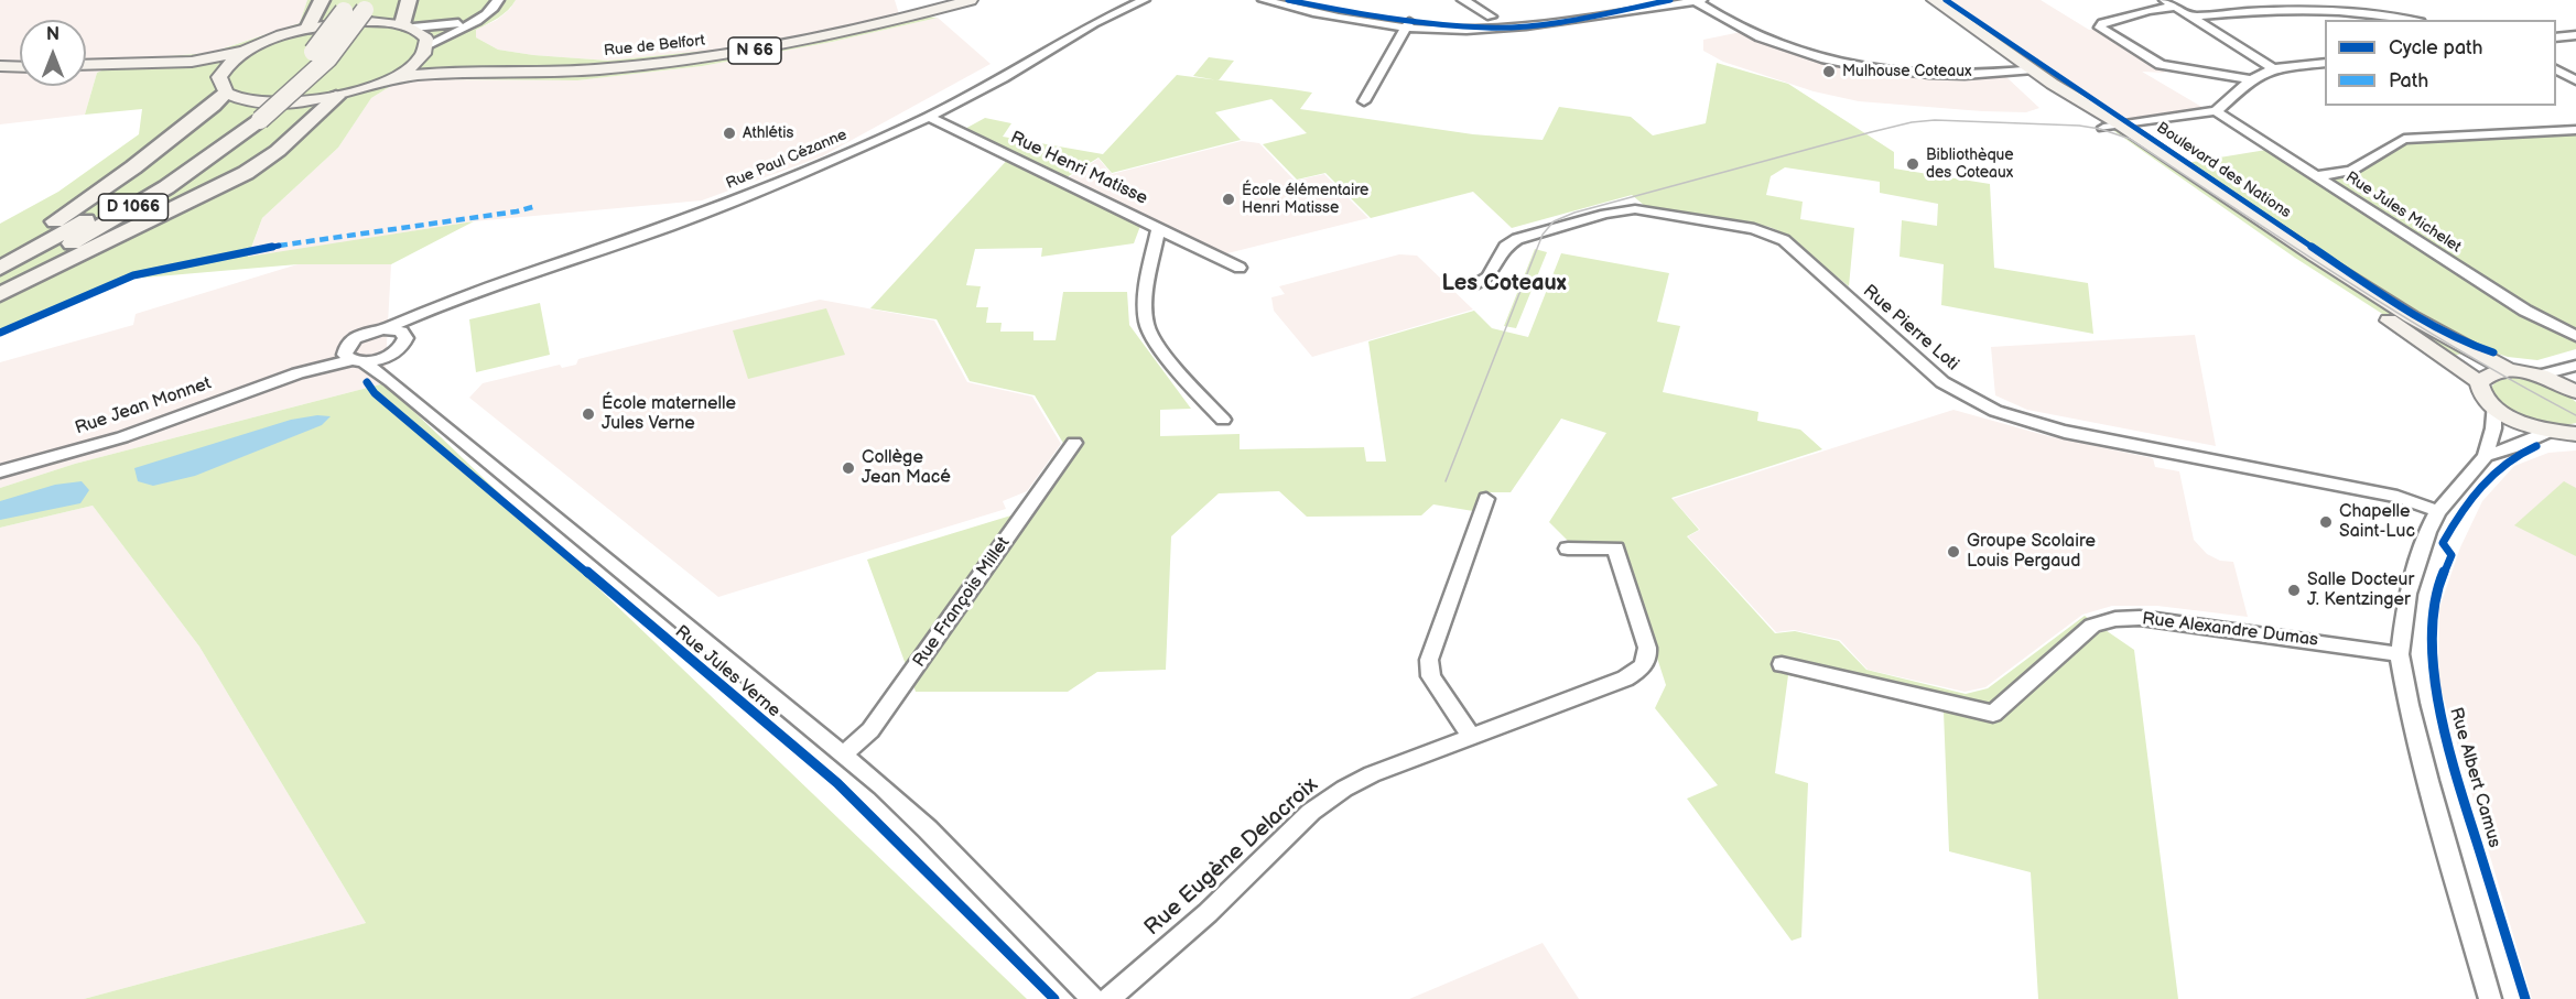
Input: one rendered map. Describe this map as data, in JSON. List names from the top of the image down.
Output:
{
  "streets": {
    "highway": ["D 1066"],
    "main road": ["Rue de Belfort", "N 66", "Boulevard des Nations"],
    "street": [
      "Rue Paul Cézanne",
      "Rue Henri Matisse",
      "Rue Jules Michelet",
      "Rue Pierre Loti",
      "Rue Jean Monnet",
      "Rue François Millet",
      "Rue Alexandre Dumas",
      "Rue Jules Verne",
      "Rue Eugène Delacroix"
    ],
    "cycle path": ["Rue Albert Camus"]
  },
  "crossings": [
    ["Rue Paul Cézanne", "Rue Henri Matisse"],
    ["Rue Paul Cézanne", "Rue Jean Monnet"],
    ["Rue Paul Cézanne", "Rue Jules Verne"],
    ["Rue Jean Monnet", "Rue Jules Verne"],
    ["Rue François Millet", "Rue Jules Verne"]
  ],
  "districts": ["Les Coteaux"],
  "places": [
    "Mulhouse Coteaux",
    "Athlétis",
    "Bibliothèque des Coteaux",
    "École élémentaire Henri Matisse",
    "École maternelle Jules Verne",
    "Collège Jean Macé",
    "Chapelle Saint-Luc",
    "Groupe Scolaire Louis Pergaud",
    "Salle Docteur J. Kentzinger"
  ],
  "legend": ["Cycle path", "Path"],
  "north": "top"
}
